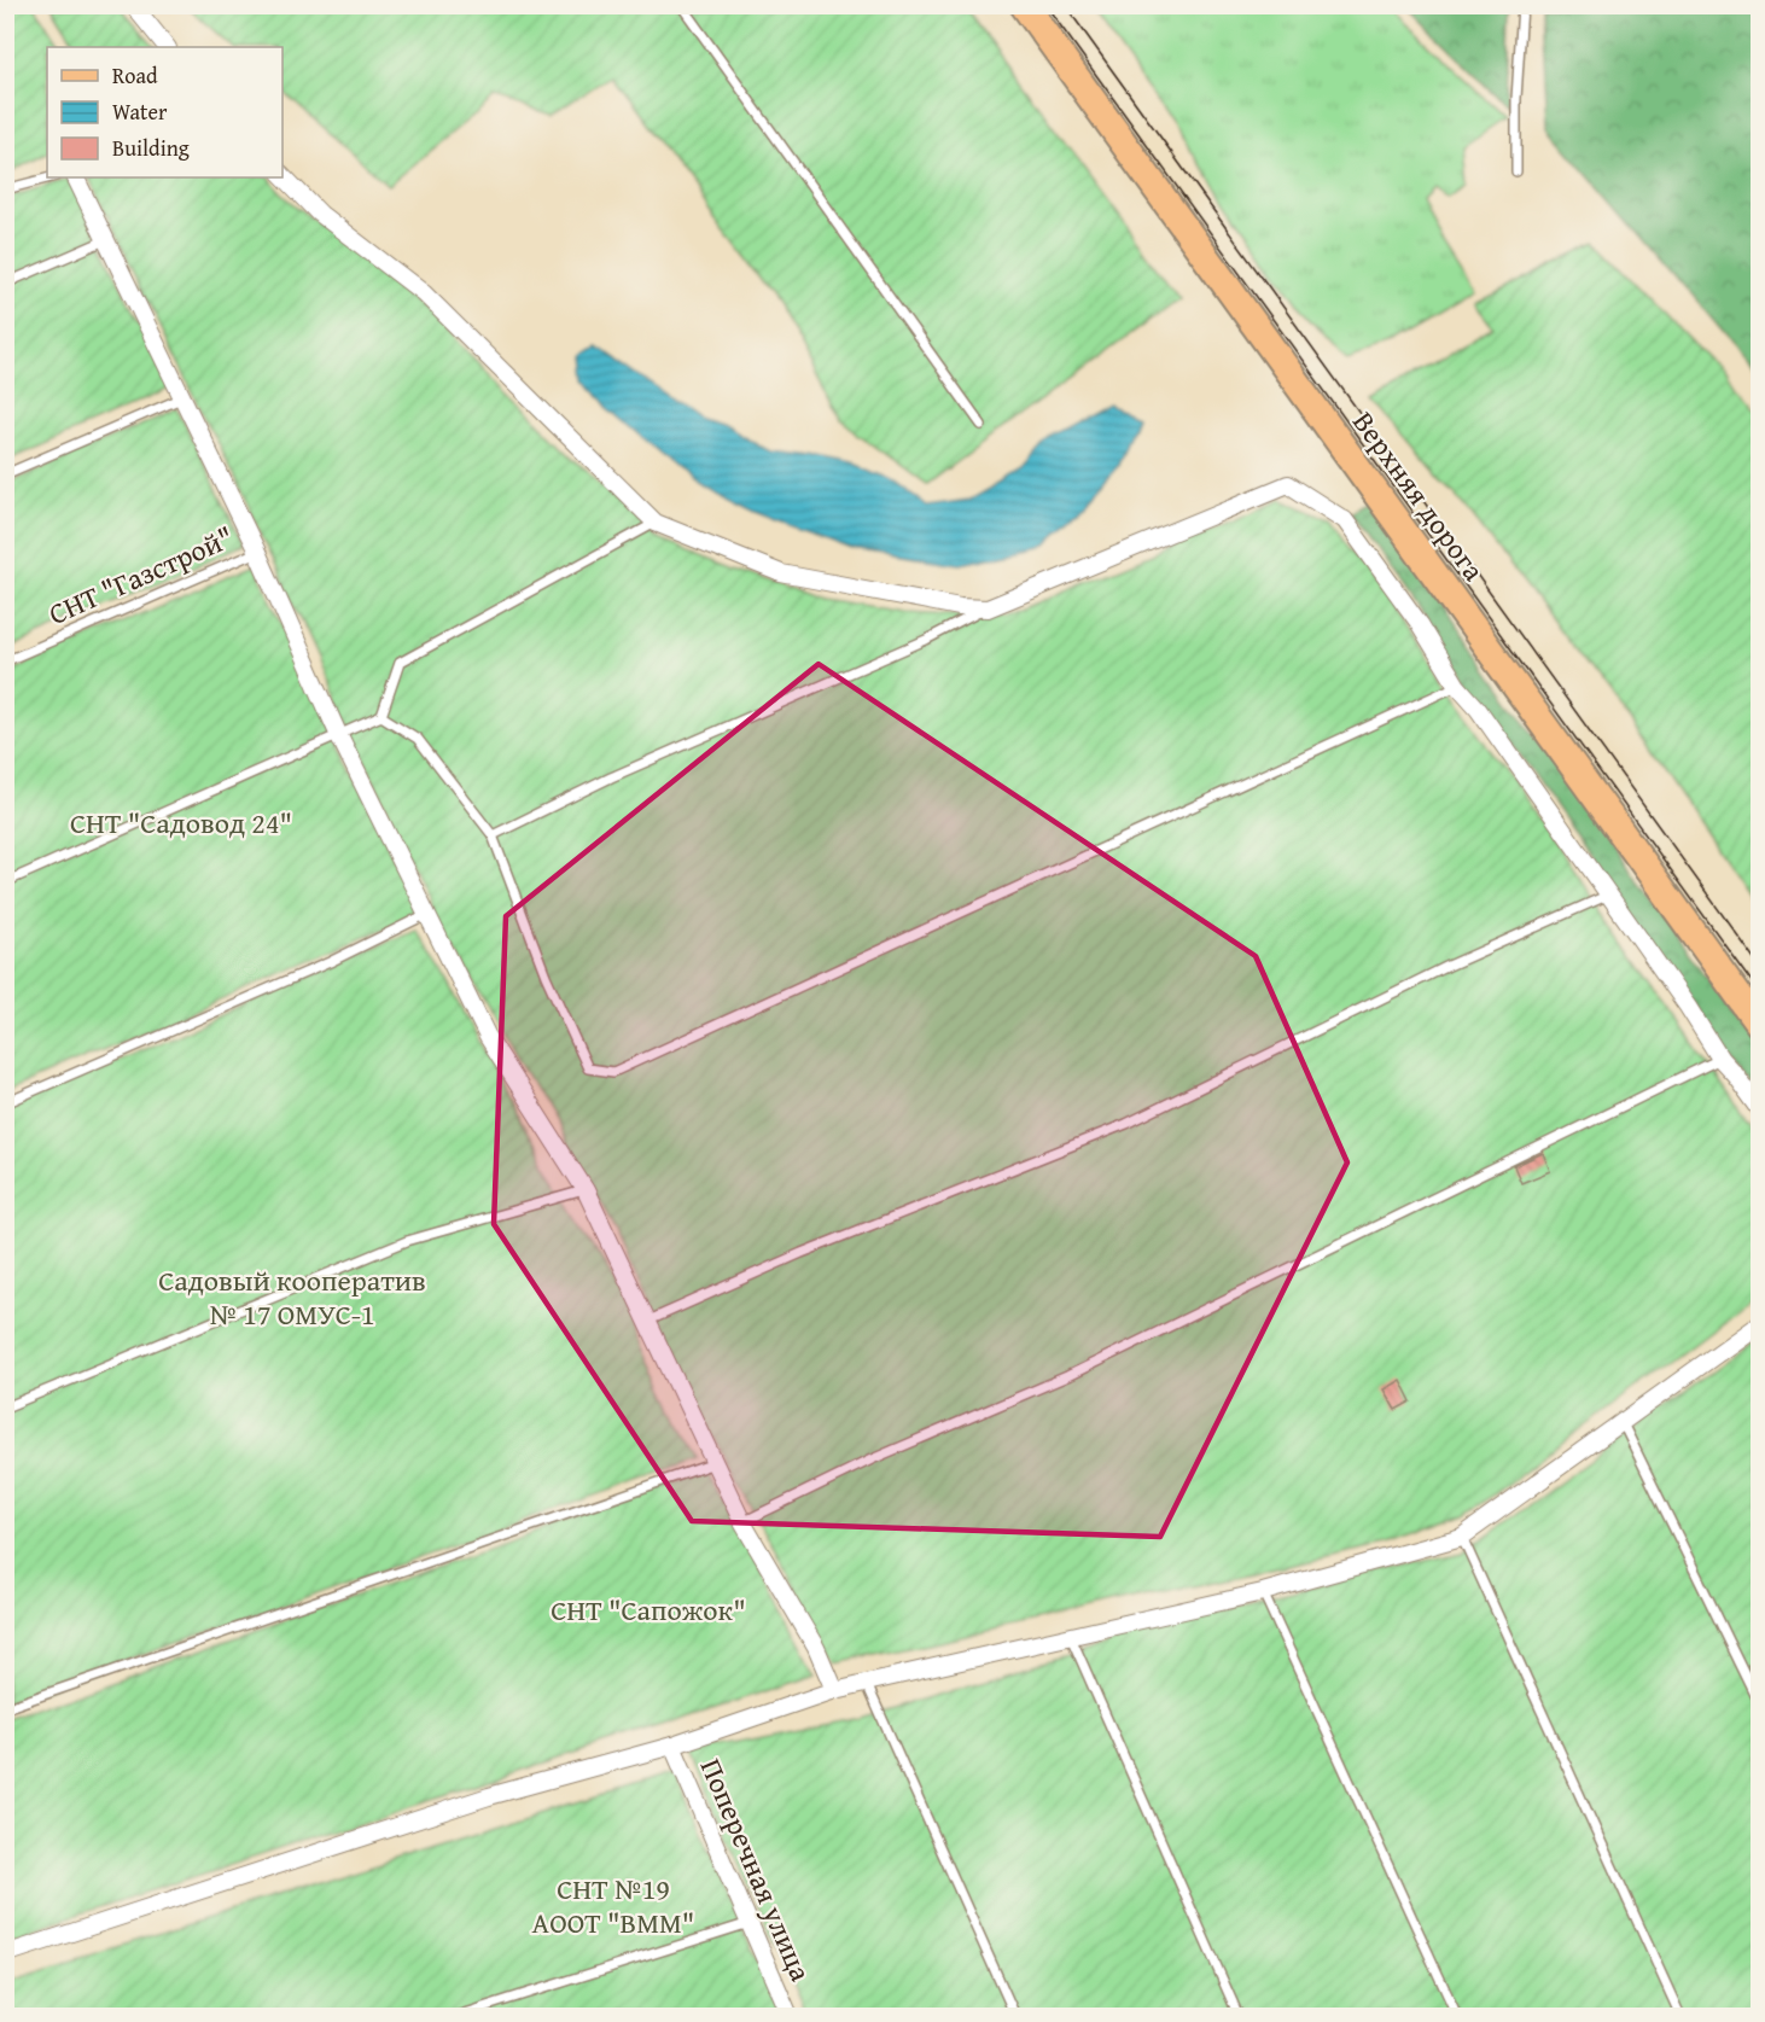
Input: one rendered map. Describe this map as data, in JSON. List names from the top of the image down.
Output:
{
  "streets": {
    "main road": ["Верхняя дорога"],
    "street": ["Поперечная улица"],
    "lane": ["СНТ \"Газстрой\""]
  },
  "parks": [
    "СНТ \"Садовод 24\"",
    "Садовый кооператив № 17 ОМУС-1",
    "СНТ \"Сапожок\"",
    "СНТ №19 АООТ \"ВММ\""
  ],
  "legend": ["Road", "Water", "Building"]
}
